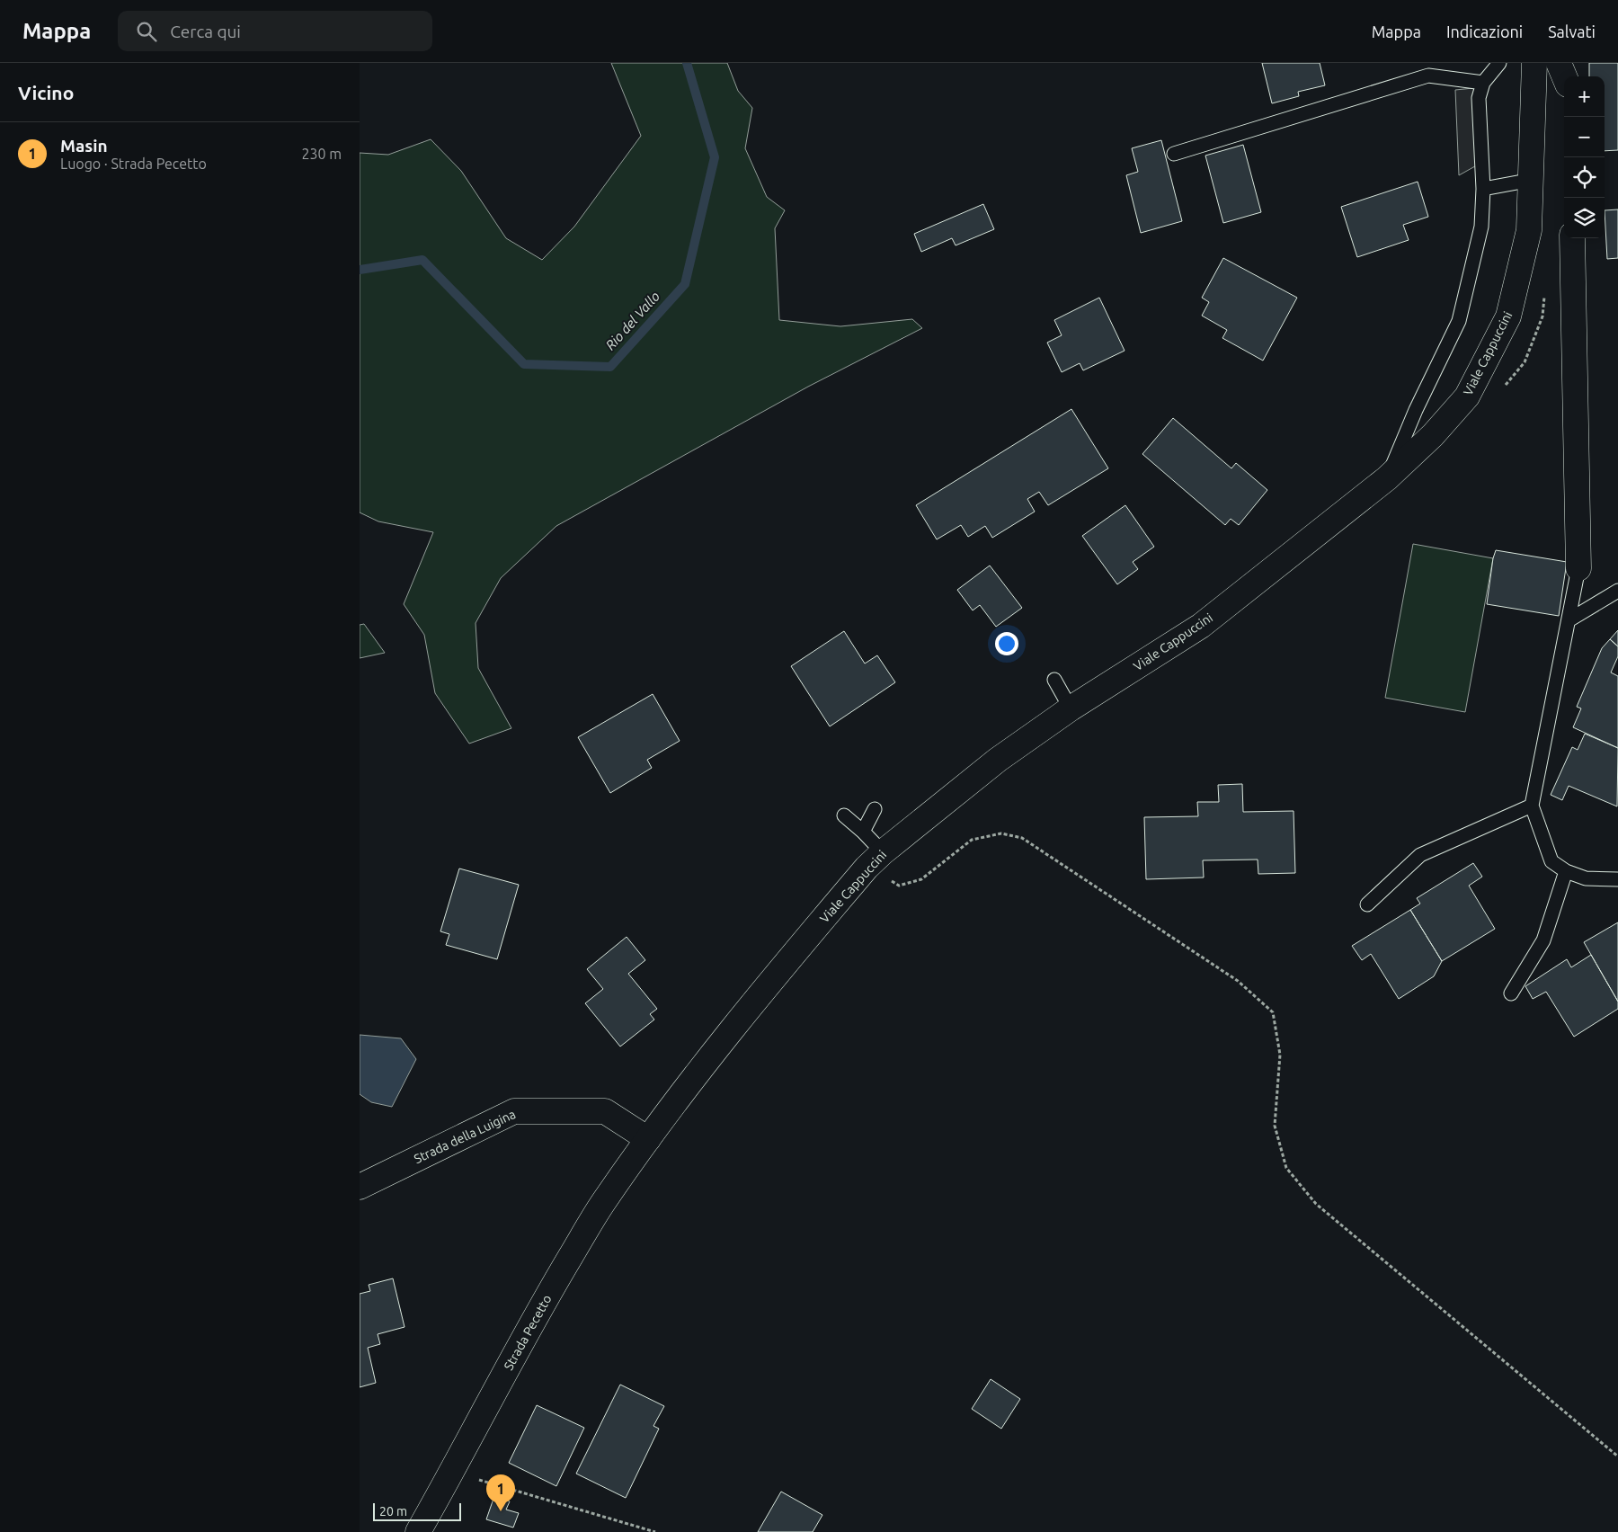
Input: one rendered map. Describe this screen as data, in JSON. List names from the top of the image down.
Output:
{
  "streets": {
    "main road": ["Viale Cappuccini", "Strada della Luigina", "Strada Pecetto"]
  },
  "crossings": [
    ["Viale Cappuccini", "Strada della Luigina"],
    ["Viale Cappuccini", "Strada Pecetto"],
    ["Strada della Luigina", "Strada Pecetto"]
  ],
  "water": ["Rio del Vallo"],
  "scale_bar": "20 m",
  "page": {
    "header": "Mappa",
    "search": "Cerca qui",
    "nav": ["Mappa", "Indicazioni", "Salvati"],
    "heading": "Vicino",
    "map_buttons": ["+", "−"],
    "list": [
      {
        "mark": "1",
        "name": "Masin",
        "note": "Luogo · Strada Pecetto",
        "value": "230 m"
      }
    ],
    "pins": "1",
    "scale": "20 m"
  }
}
